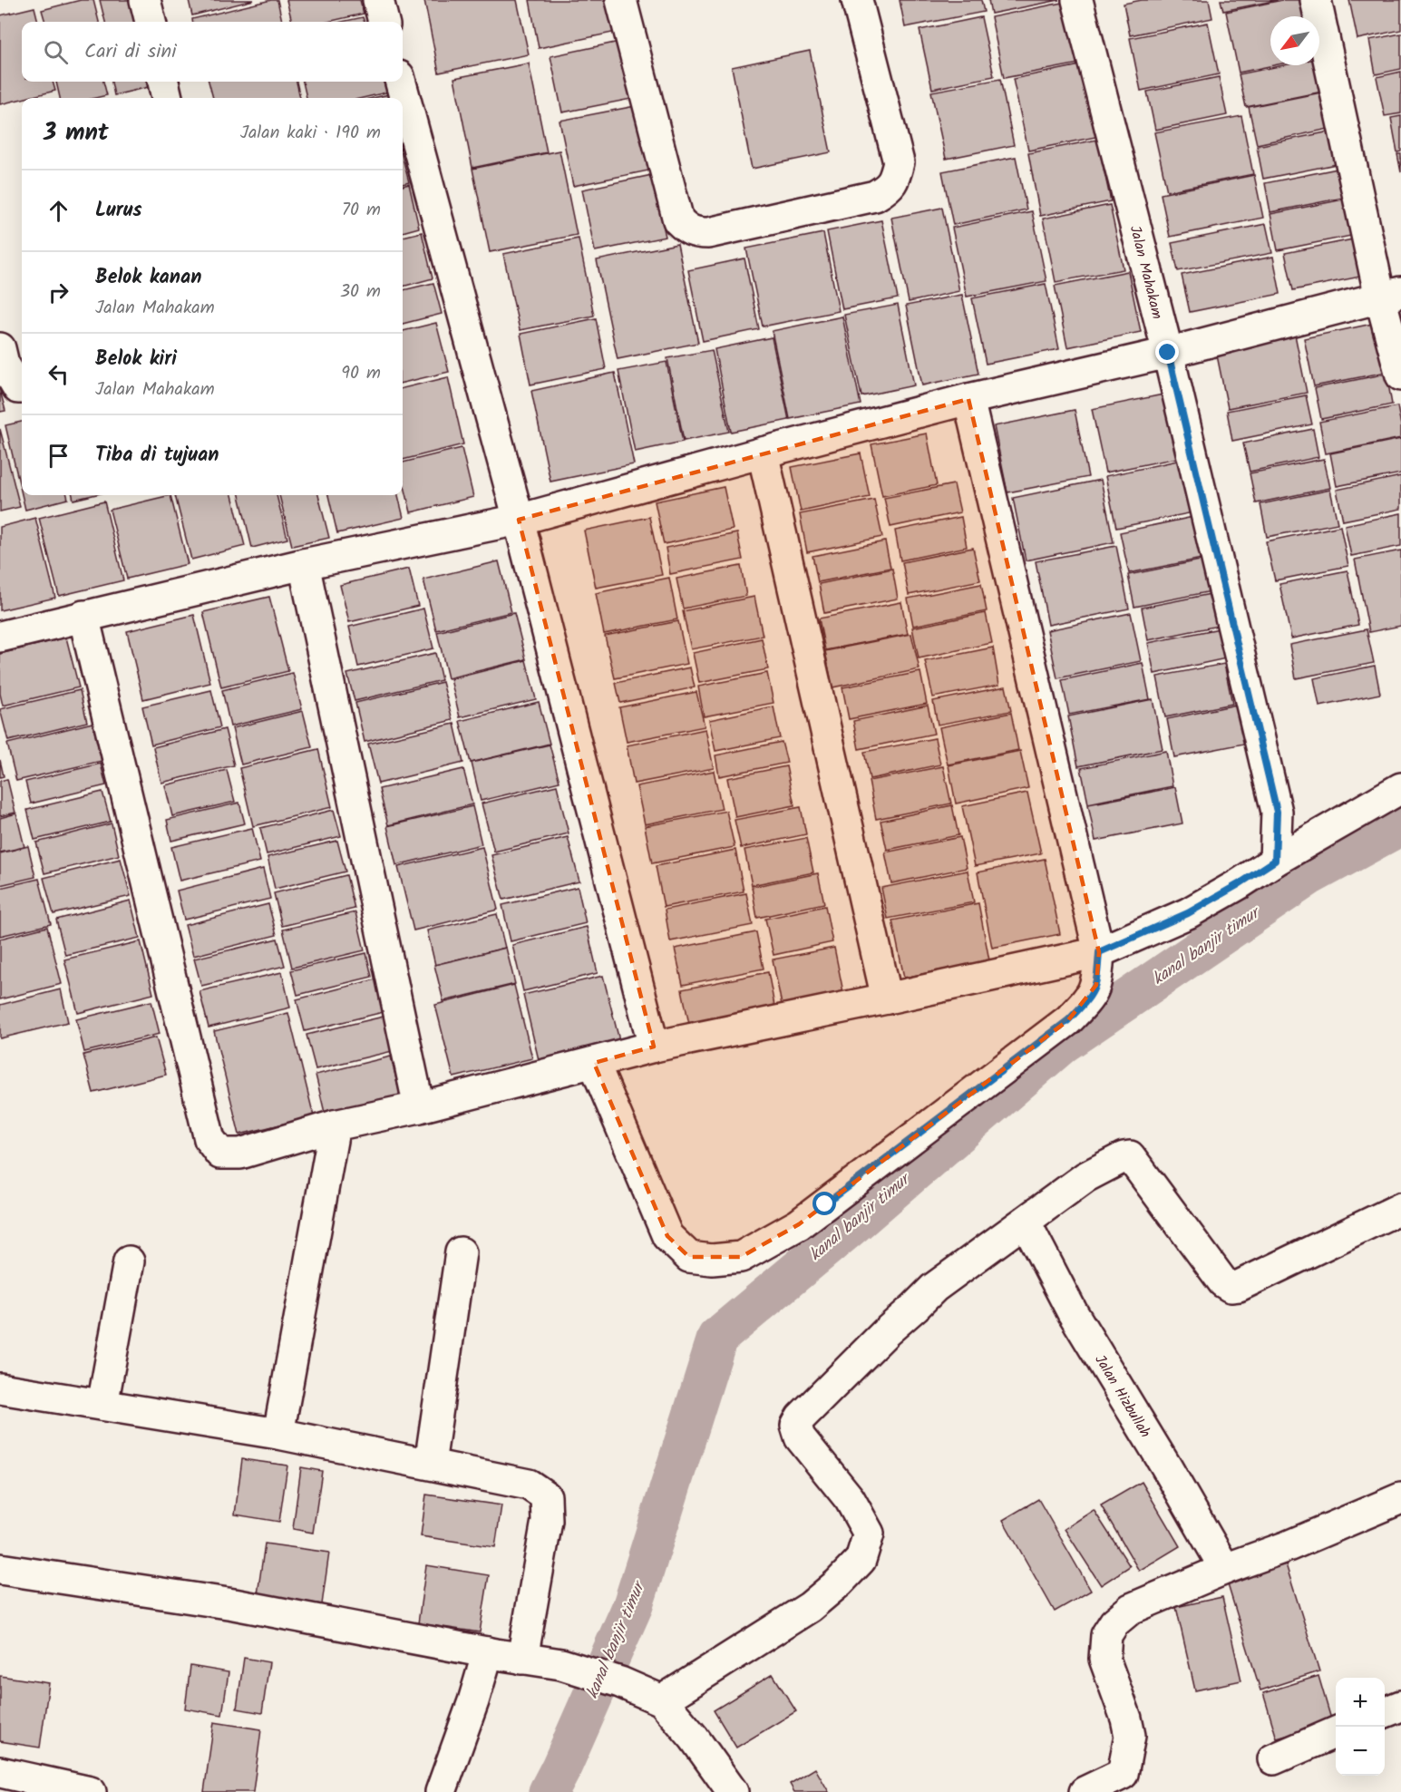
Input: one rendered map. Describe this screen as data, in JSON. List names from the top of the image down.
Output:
{
  "streets": {
    "street": ["Jalan Mahakam", "Jalan Hizbullah"]
  },
  "water": ["kanal banjir timur"],
  "north": "bottom left",
  "page": {
    "search": "Cari di sini",
    "heading": ["3 mnt", "Jalan kaki · 190 m"],
    "list": [
      ["Lurus", "70 m"],
      ["Belok kanan", "Jalan Mahakam", "30 m"],
      ["Belok kiri", "Jalan Mahakam", "90 m"],
      "Tiba di tujuan"
    ],
    "map_buttons": ["+", "−"]
  }
}
